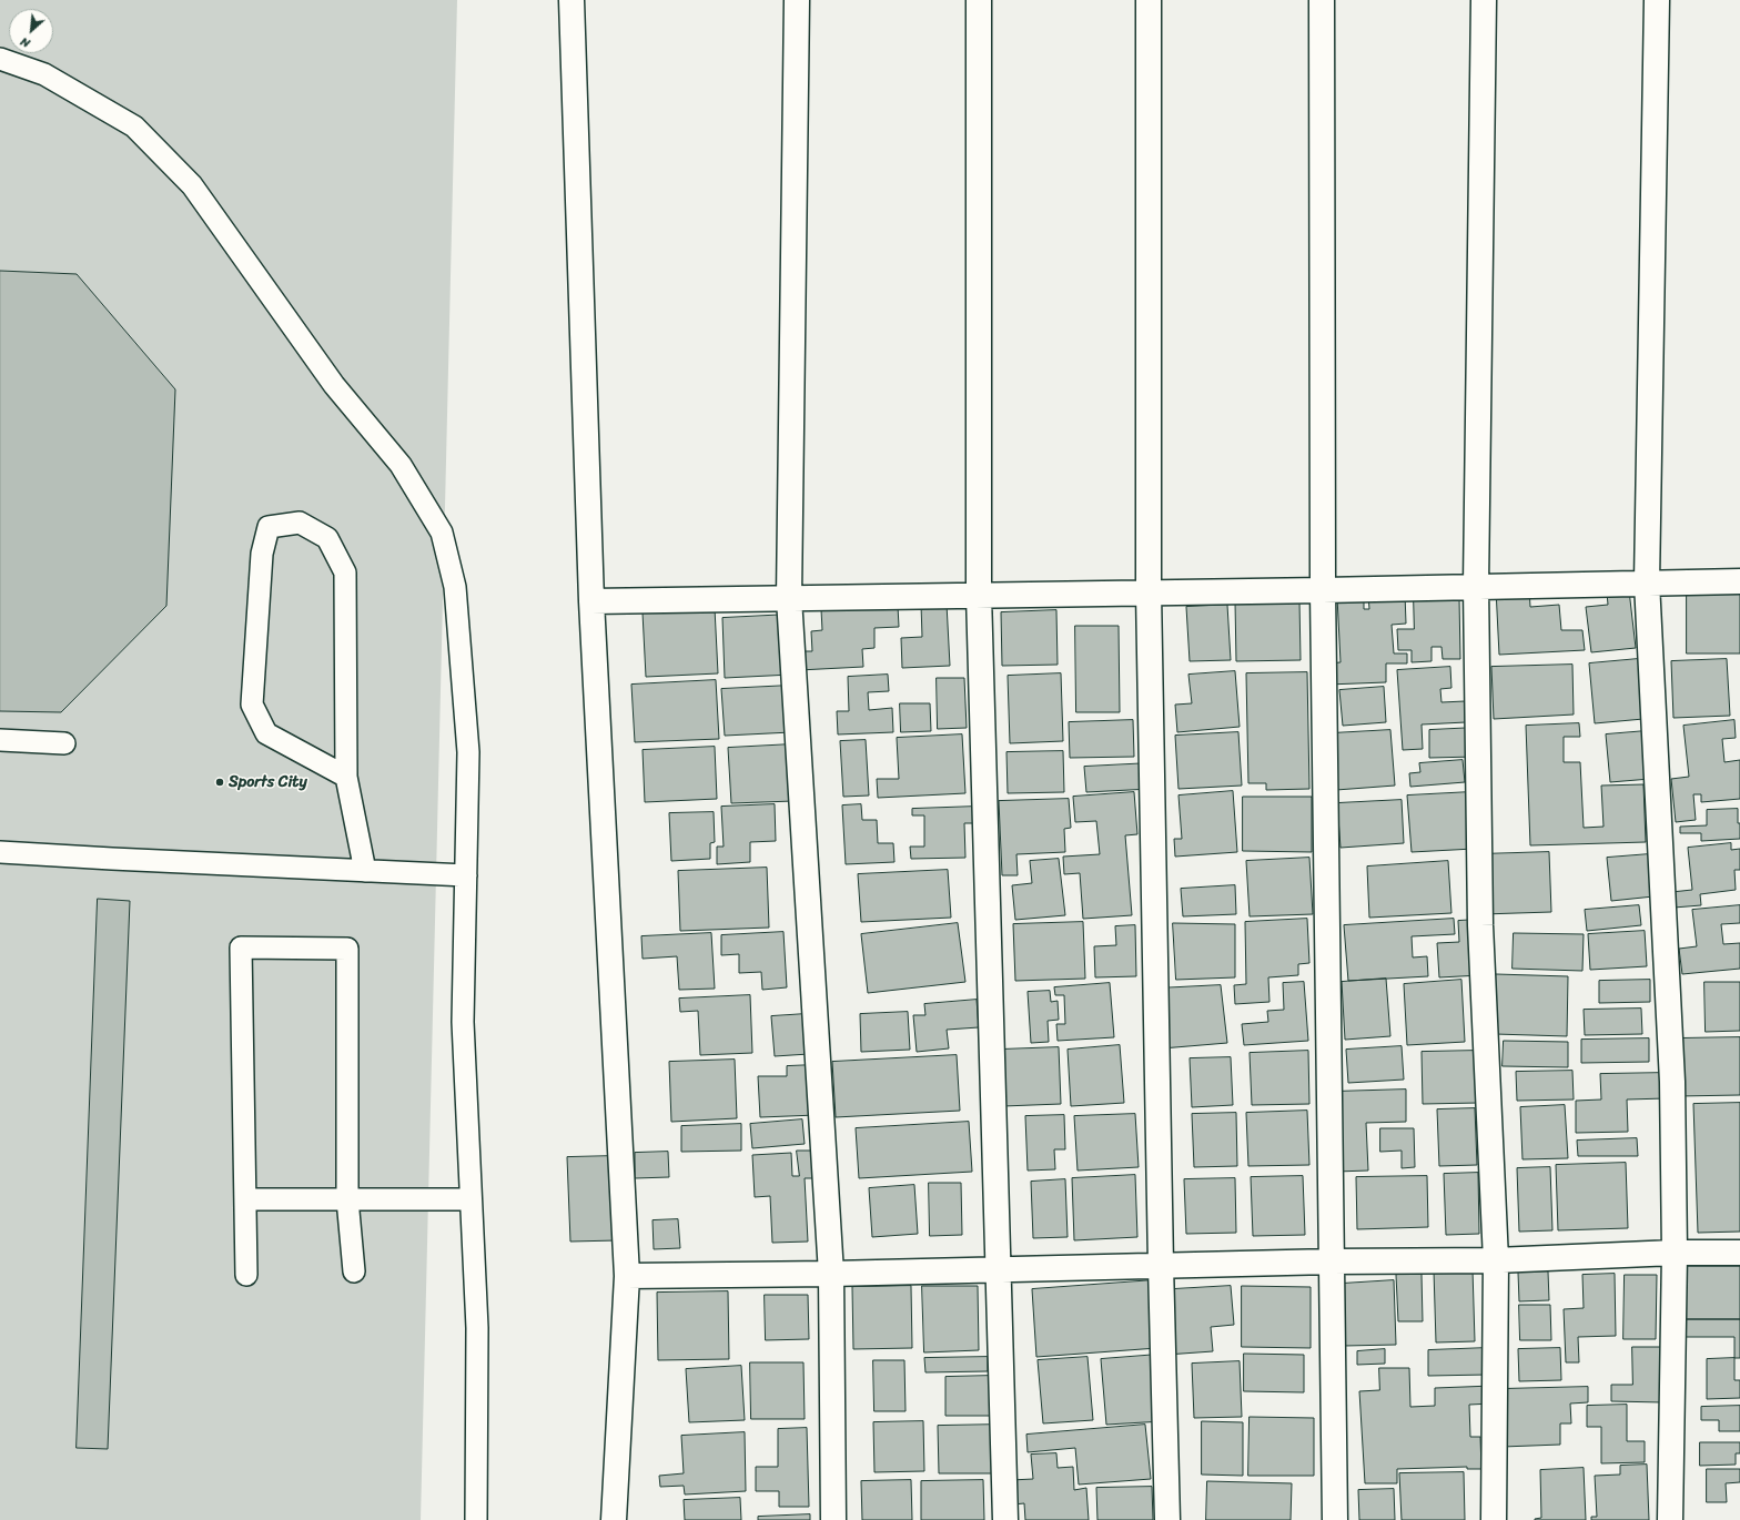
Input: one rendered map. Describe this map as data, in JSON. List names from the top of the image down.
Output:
{
  "places": ["Sports City"],
  "north": "bottom left"
}
